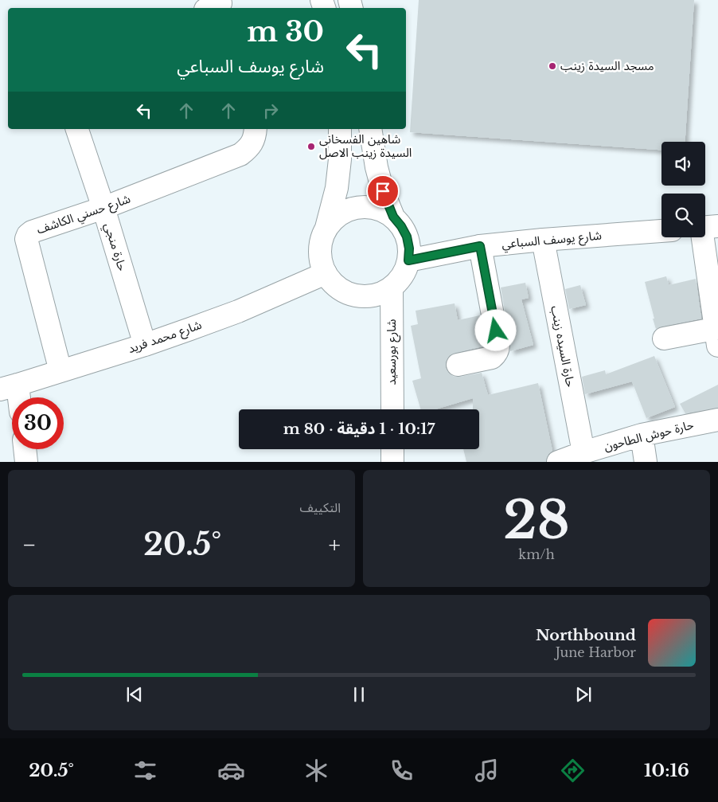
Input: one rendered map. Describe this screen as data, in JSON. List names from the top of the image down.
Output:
{
  "streets": {
    "street": [
      "شارع حسني الكاشف",
      "شارع يوسف السباعي",
      "حارة منجي",
      "شارع محمد فريد",
      "حارة السيده زينب",
      "شارع بورسعيد",
      "حارة حوش الطاحون"
    ]
  },
  "crossings": [
    ["شارع حسني الكاشف", "حارة منجي"],
    ["شارع حسني الكاشف", "شارع محمد فريد"],
    ["شارع يوسف السباعي", "شارع محمد فريد"],
    ["شارع يوسف السباعي", "حارة السيده زينب"],
    ["شارع يوسف السباعي", "شارع بورسعيد"],
    ["حارة منجي", "شارع محمد فريد"],
    ["شارع محمد فريد", "شارع بورسعيد"],
    ["حارة السيده زينب", "حارة حوش الطاحون"]
  ],
  "places": ["مسجد السيدة زينب", "شاهين الفسخانى السيدة زينب الاصل"],
  "page": {
    "turn": ["30 m", "شارع يوسف السباعي"],
    "limit": "30",
    "trip": "10:17 · 1 دقيقة · 80 m",
    "tile": [
      ["28", "km/h"],
      "التكييف"
    ],
    "heat": ["−", "20.5°", "+"],
    "song": ["Northbound", "June Harbor"],
    "tabs": ["10:16", "20.5°"]
  }
}
